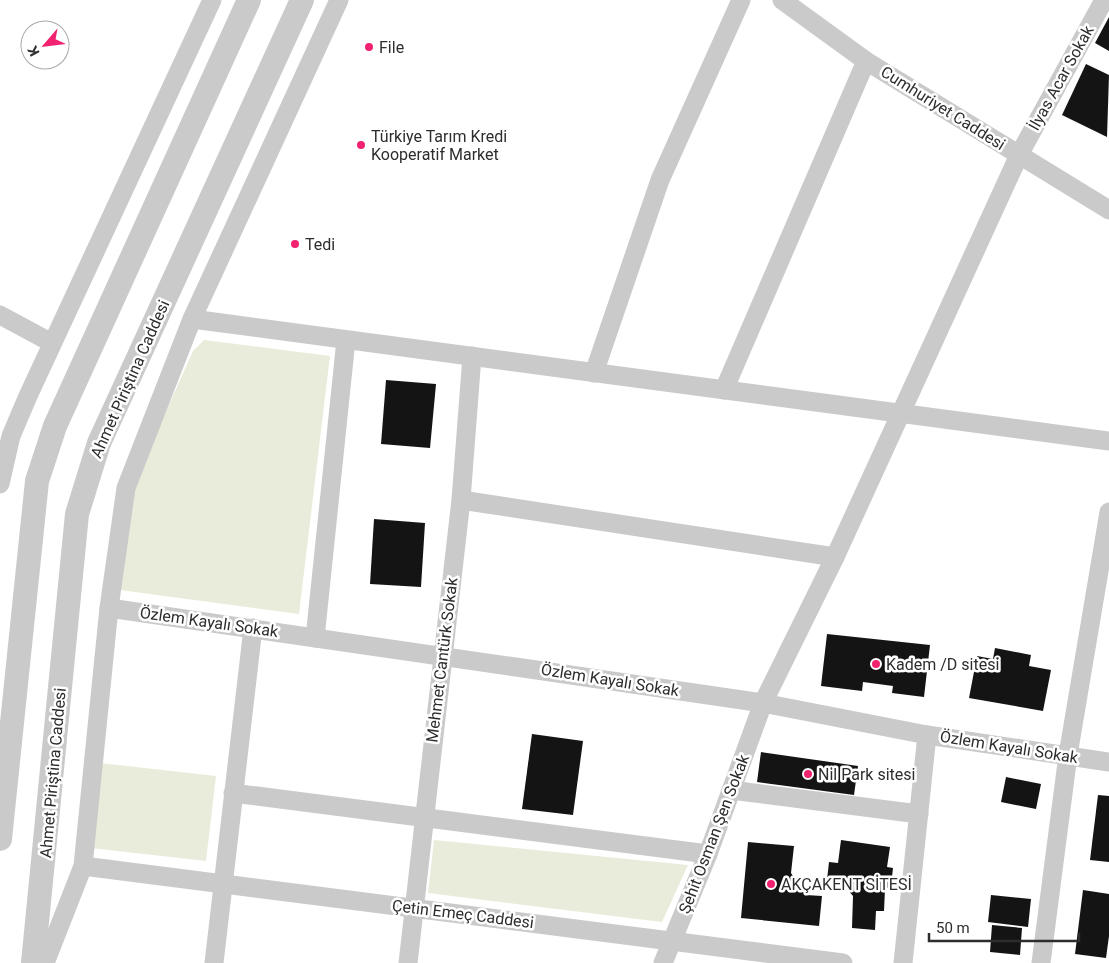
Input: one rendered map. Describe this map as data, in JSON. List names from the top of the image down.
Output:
{
  "streets": {
    "street": [
      "İlyas Acar Sokak",
      "Cumhuriyet Caddesi",
      "Ahmet Piriştina Caddesi",
      "Özlem Kayalı Sokak",
      "Mehmet Cantürk Sokak",
      "Şehit Osman Şen Sokak",
      "Çetin Emeç Caddesi"
    ]
  },
  "crossings": [
    ["İlyas Acar Sokak", "Cumhuriyet Caddesi"],
    ["İlyas Acar Sokak", "Şehit Osman Şen Sokak"],
    ["Özlem Kayalı Sokak", "Mehmet Cantürk Sokak"],
    ["Özlem Kayalı Sokak", "Şehit Osman Şen Sokak"],
    ["Mehmet Cantürk Sokak", "Çetin Emeç Caddesi"],
    ["Şehit Osman Şen Sokak", "Çetin Emeç Caddesi"]
  ],
  "places": [
    "File",
    "Türkiye Tarım Kredi Kooperatif Market",
    "Tedi",
    "Kadem /D sitesi",
    "Nil Park sitesi",
    "AKÇAKENT SİTESİ"
  ],
  "scale_bar": "50 m",
  "north": "bottom left"
}
